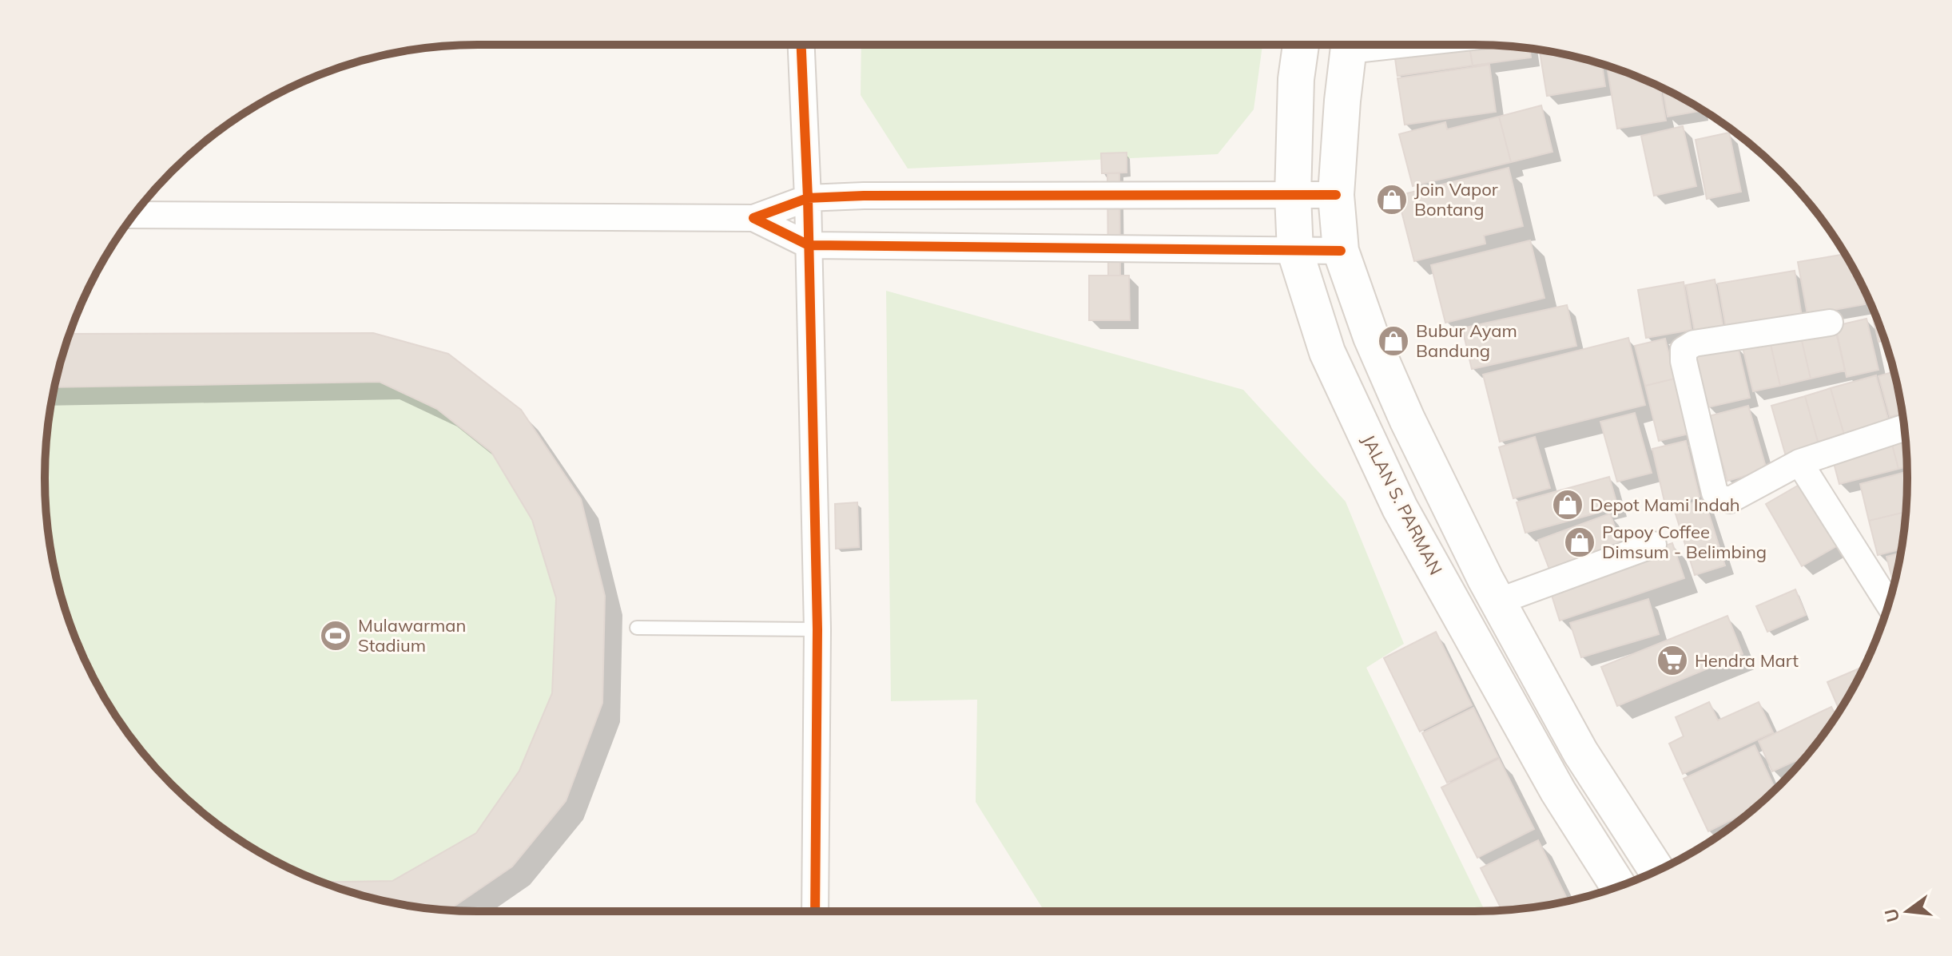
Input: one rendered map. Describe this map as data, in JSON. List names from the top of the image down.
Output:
{
  "streets": {
    "main road": ["JALAN S. PARMAN"]
  },
  "places": {
    "shop": [
      "Join Vapor Bontang",
      "Bubur Ayam Bandung",
      "Depot Mami Indah",
      "Papoy Coffee Dimsum - Belimbing"
    ],
    "sports": ["Mulawarman Stadium"],
    "supermarket": ["Hendra Mart"]
  },
  "north": "left"
}
